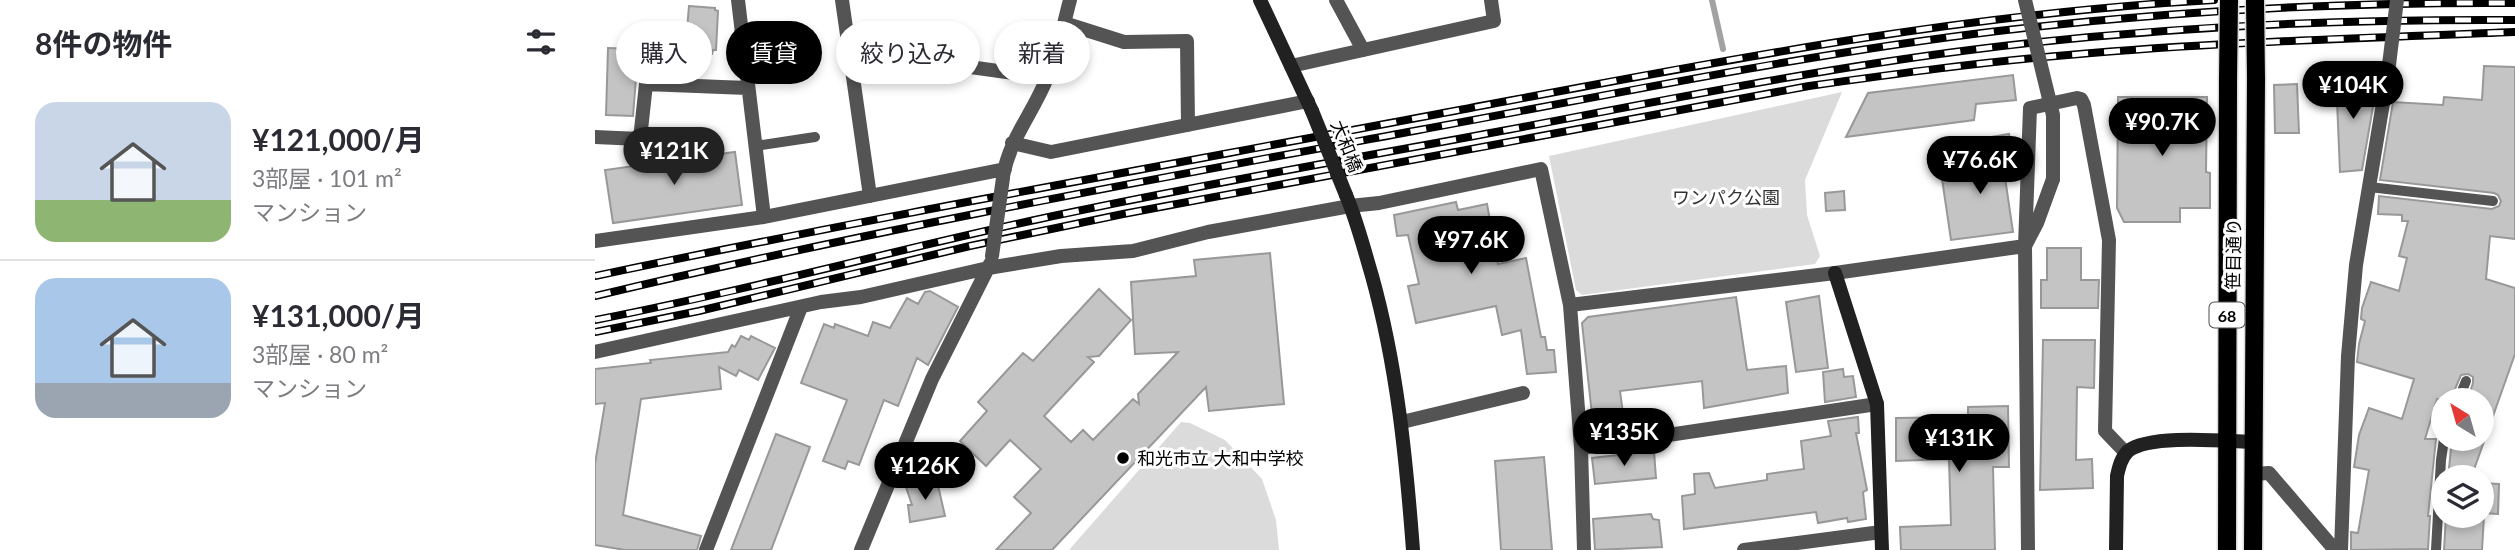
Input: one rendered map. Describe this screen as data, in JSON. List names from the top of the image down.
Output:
{
  "streets": {
    "main road": ["笹目通り", "68"],
    "street": ["大和橋"]
  },
  "parks": ["ワンパク公園"],
  "places": ["和光市立 大和中学校"],
  "north": "top left",
  "page": {
    "heading": "8件の物件",
    "chip": [
      "購入",
      "賃貸",
      "絞り込み",
      "新着"
    ],
    "price": [
      "¥104K",
      "¥90.7K",
      "¥121K",
      "¥76.6K",
      "¥97.6K",
      "¥135K",
      "¥131K",
      "¥126K"
    ],
    "list": [
      {
        "name": "¥121,000/月",
        "note": "3部屋 · 101 m² · マンション"
      },
      {
        "name": "¥131,000/月",
        "note": "3部屋 · 80 m² · マンション"
      }
    ]
  }
}
